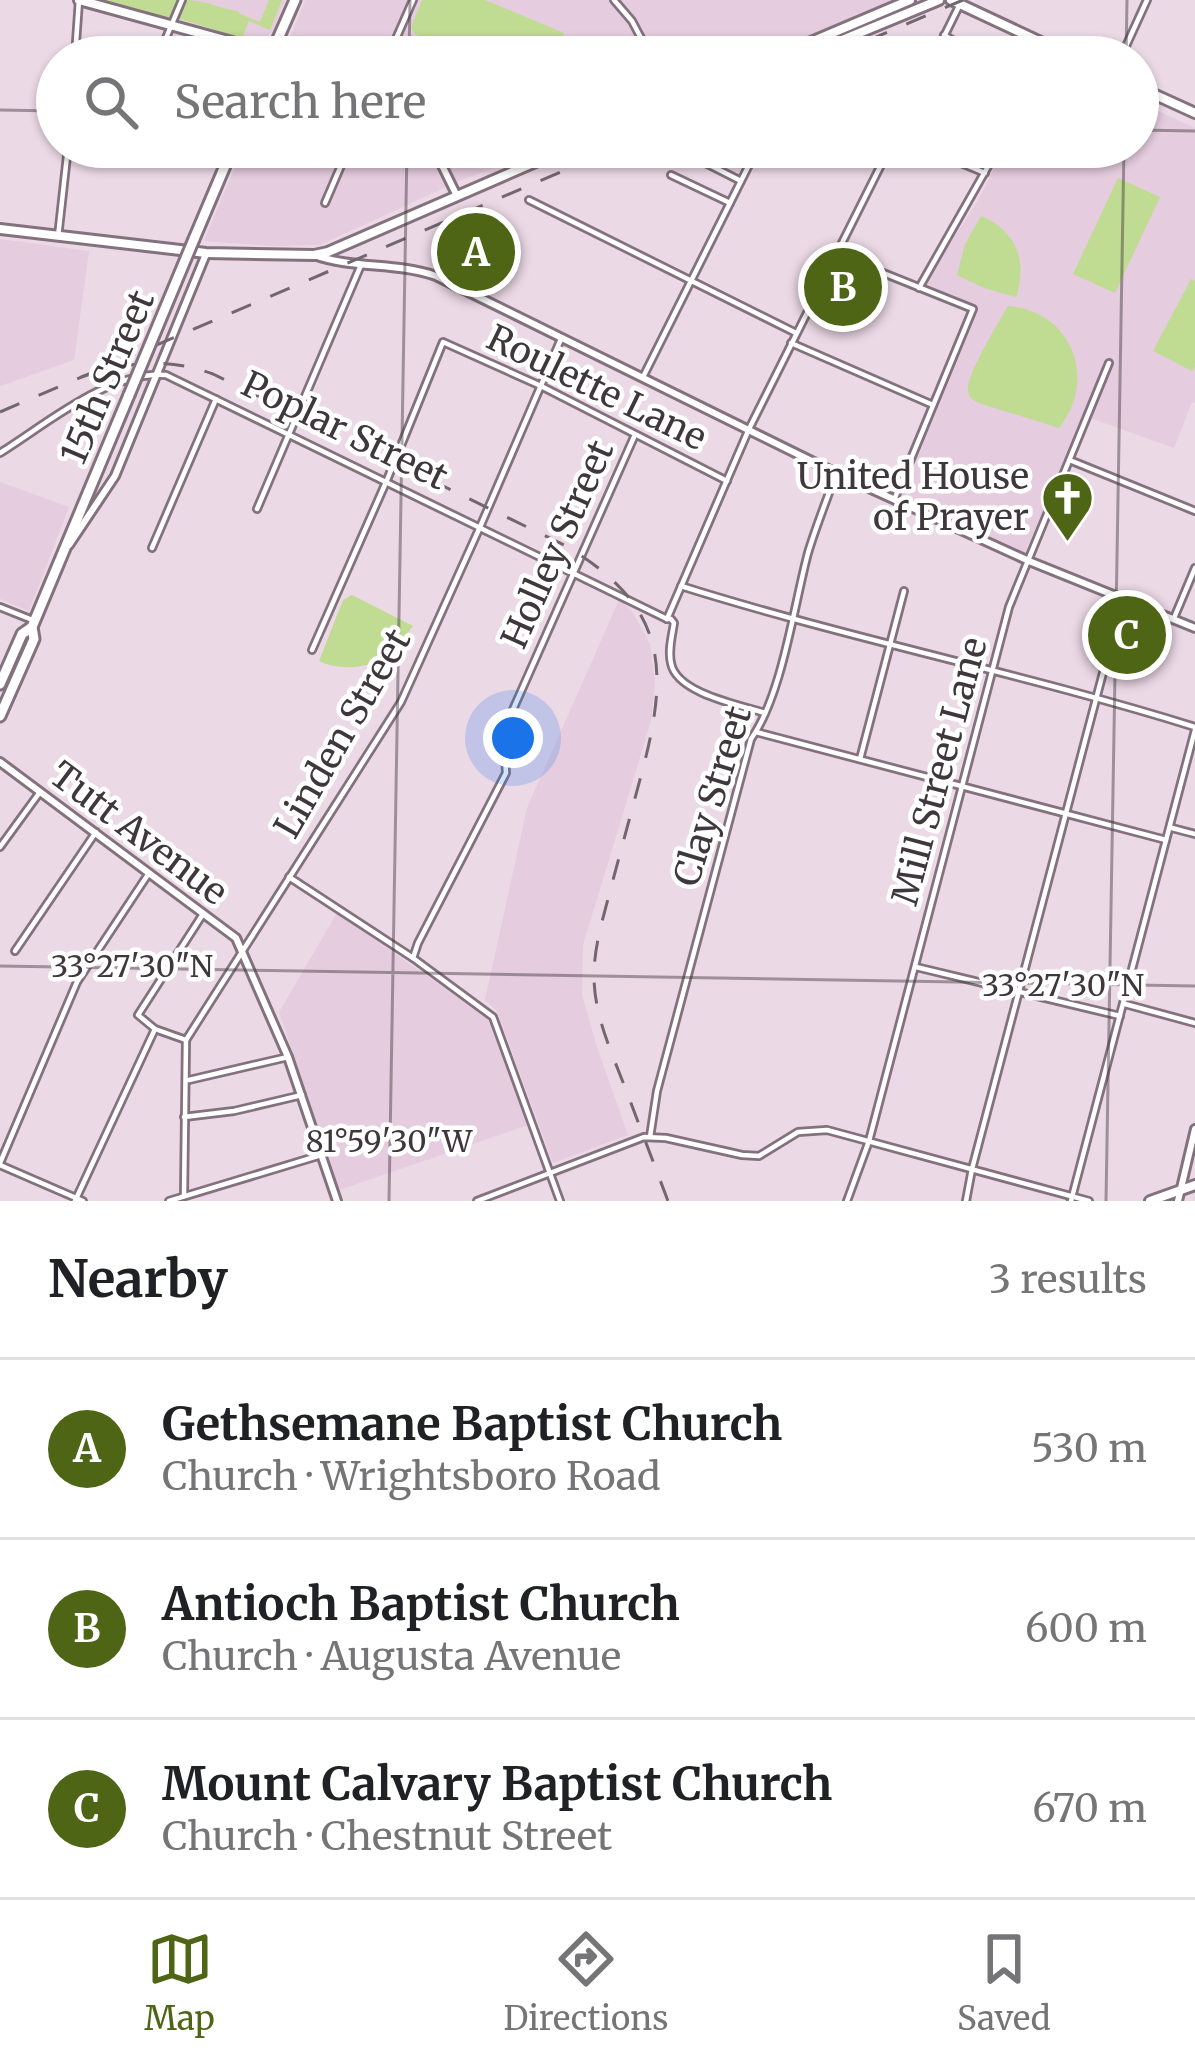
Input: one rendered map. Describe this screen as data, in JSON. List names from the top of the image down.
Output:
{
  "streets": {
    "main road": ["15th Street"],
    "street": [
      "Roulette Lane",
      "Poplar Street",
      "Holley Street",
      "Linden Street",
      "Mill Street Lane",
      "Clay Street",
      "Tutt Avenue"
    ]
  },
  "crossings": [
    ["Roulette Lane", "Poplar Street"],
    ["Roulette Lane", "Holley Street"],
    ["Roulette Lane", "Linden Street"],
    ["Poplar Street", "Holley Street"],
    ["Poplar Street", "Linden Street"],
    ["Linden Street", "Tutt Avenue"]
  ],
  "places": {
    "church": ["United House of Prayer"]
  },
  "page": {
    "search": "Search here",
    "pins": ["A", "B", "C"],
    "heading": ["Nearby", "3 results"],
    "list": [
      {
        "mark": "A",
        "name": "Gethsemane Baptist Church",
        "note": "Church · Wrightsboro Road",
        "value": "530 m"
      },
      {
        "mark": "B",
        "name": "Antioch Baptist Church",
        "note": "Church · Augusta Avenue",
        "value": "600 m"
      },
      {
        "mark": "C",
        "name": "Mount Calvary Baptist Church",
        "note": "Church · Chestnut Street",
        "value": "670 m"
      }
    ],
    "nav": ["Map", "Directions", "Saved"]
  },
  "coordinates": ["33°27'30\"N", "81°59'30\"W"]
}
